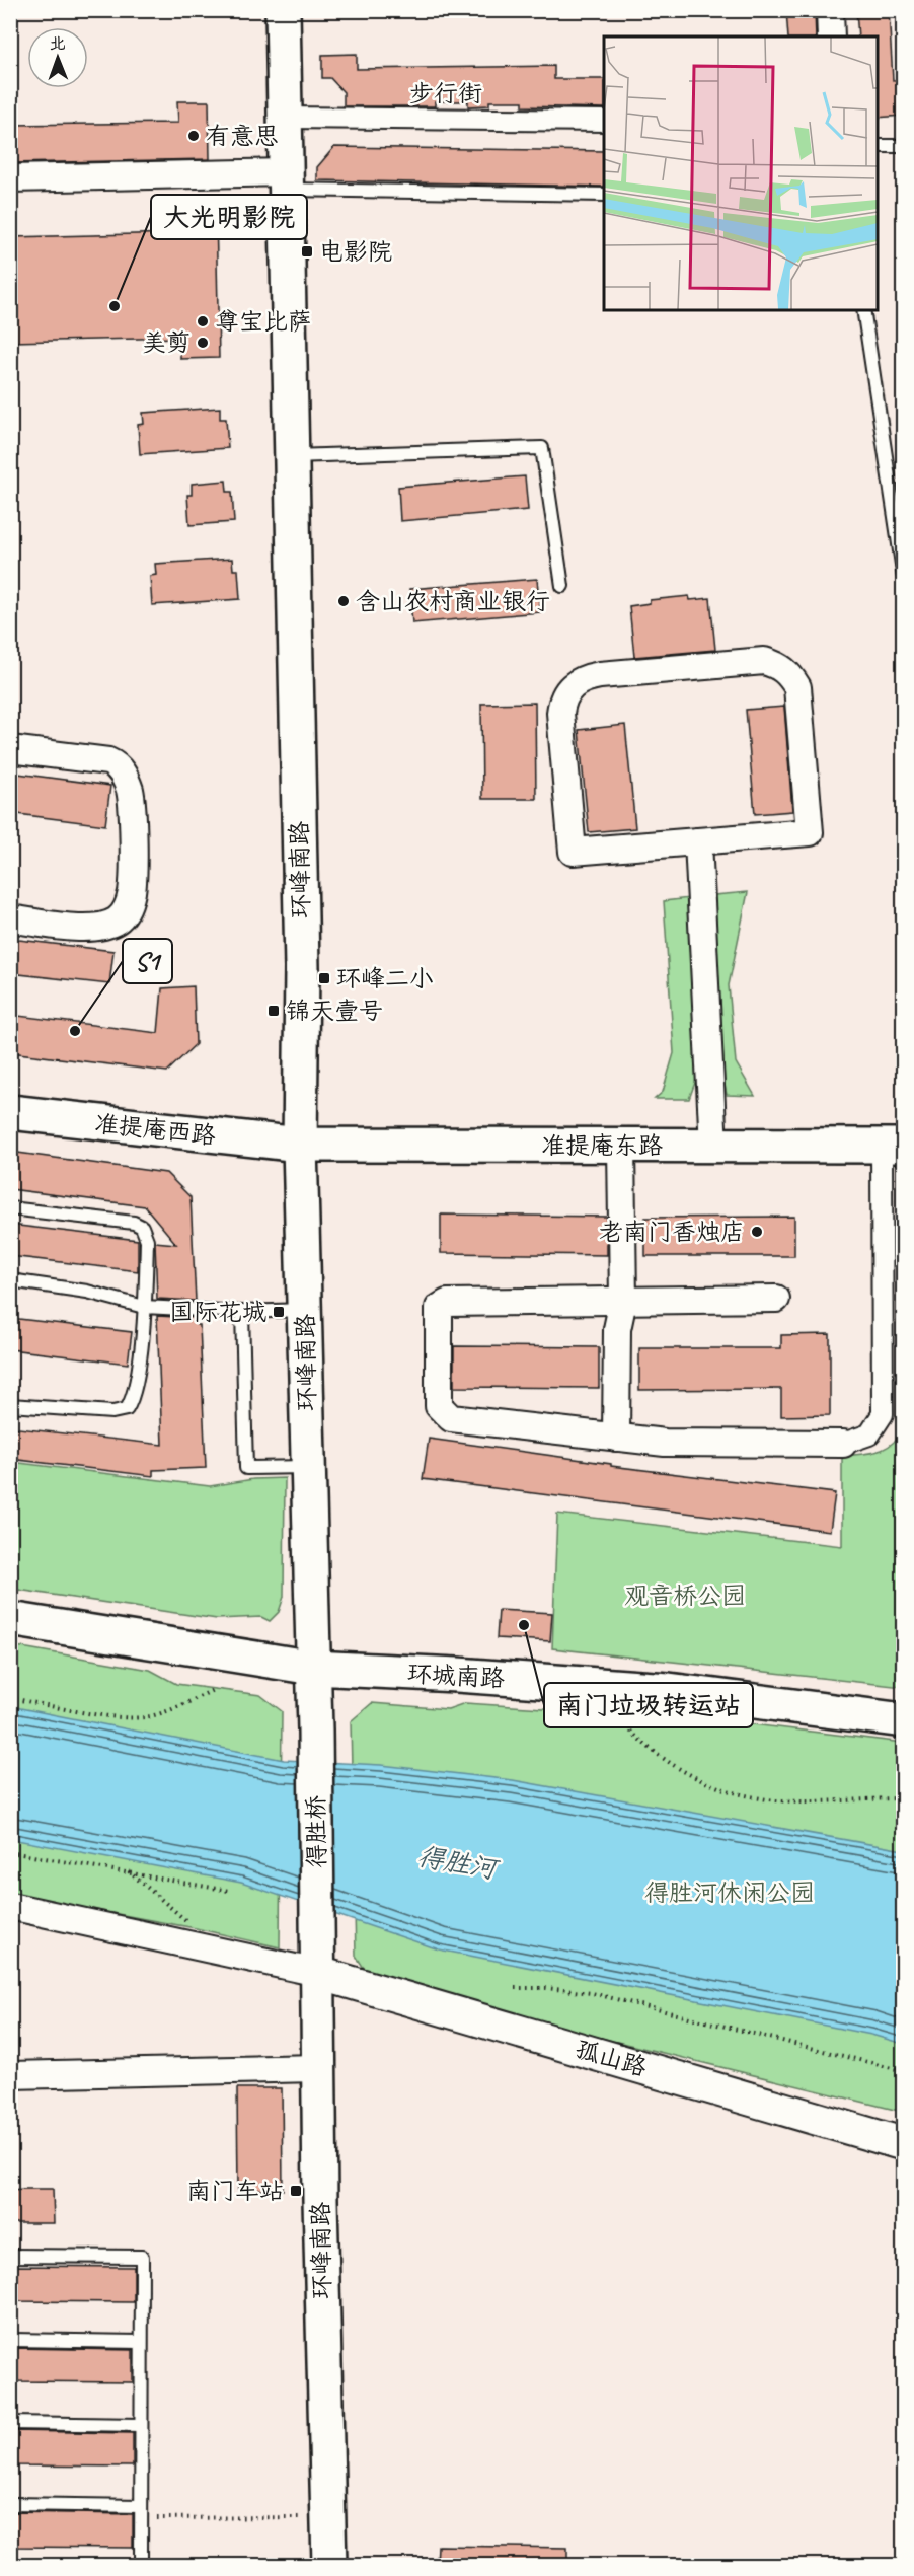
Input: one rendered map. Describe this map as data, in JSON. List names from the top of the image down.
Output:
{
  "streets": {
    "main road": [
      "环峰南路",
      "准提庵西路",
      "准提庵东路",
      "环城南路",
      "得胜桥"
    ],
    "street": ["步行街", "孤山路"]
  },
  "crossings": [
    ["步行街", "环峰南路"],
    ["环峰南路", "准提庵西路"],
    ["环峰南路", "准提庵东路"],
    ["环峰南路", "环城南路"],
    ["环峰南路", "得胜桥"],
    ["环峰南路", "孤山路"],
    ["准提庵西路", "准提庵东路"]
  ],
  "water": ["得胜河"],
  "parks": ["观音桥公园", "得胜河休闲公园"],
  "places": {
    "other": [
      "有意思",
      "大光明影院",
      "尊宝比萨",
      "美剪",
      "含山农村商业银行",
      "S1",
      "老南门香烛店",
      "南门垃圾转运站"
    ],
    "transit": [
      "电影院",
      "环峰二小",
      "锦天壹号",
      "国际花城",
      "南门车站"
    ]
  },
  "north": "top"
}
